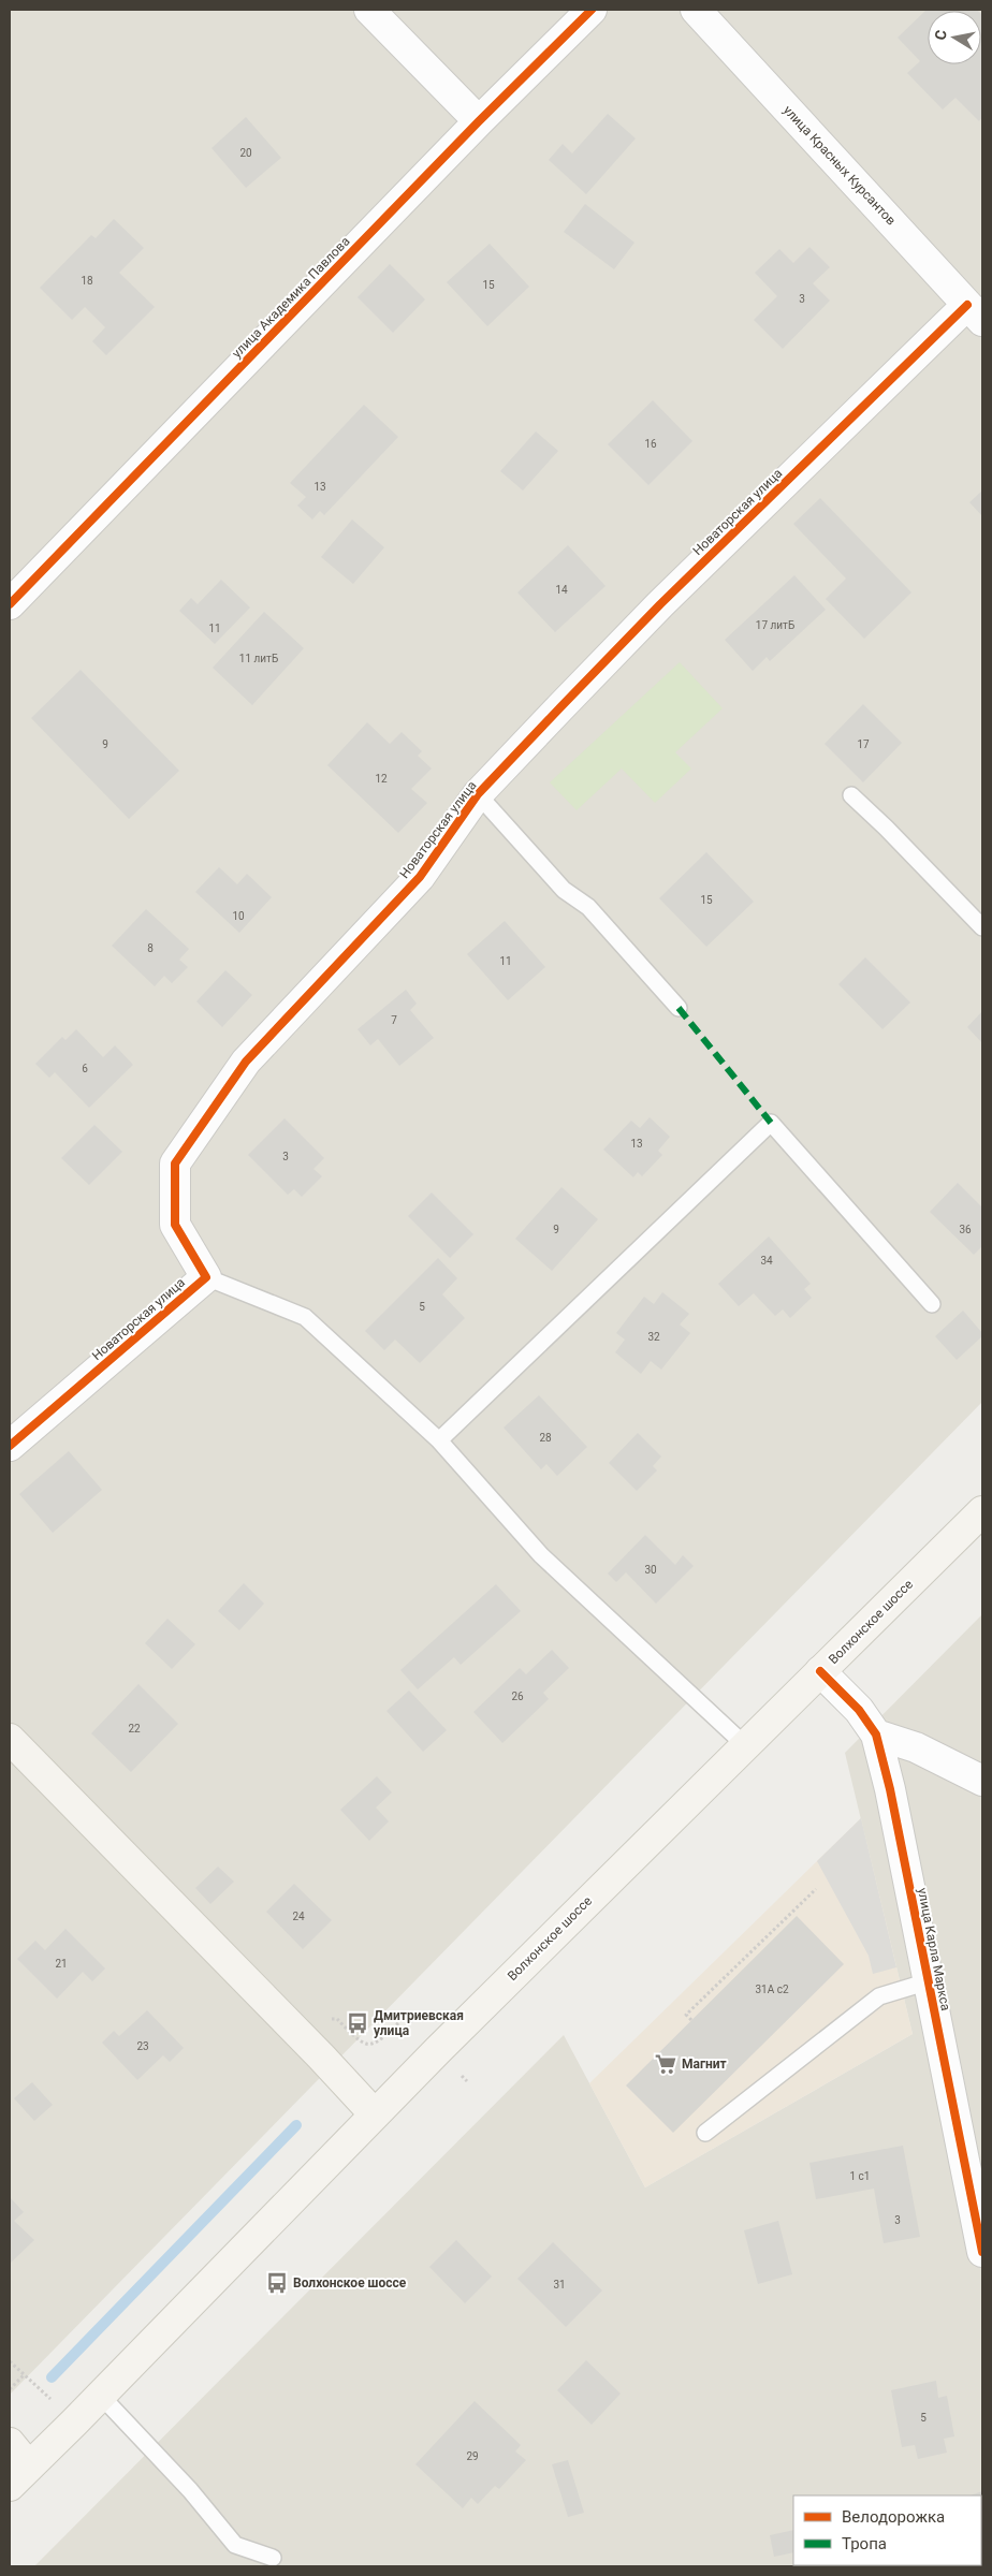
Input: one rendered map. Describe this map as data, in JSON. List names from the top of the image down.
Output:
{
  "streets": {
    "main road": ["Волхонское шоссе"],
    "street": [
      "улица Красных Курсантов",
      "улица Академика Павлова",
      "Новаторская улица",
      "улица Карла Маркса"
    ]
  },
  "crossings": [
    ["улица Красных Курсантов", "Новаторская улица"],
    ["Волхонское шоссе", "улица Карла Маркса"]
  ],
  "places": {
    "bus stop": ["Дмитриевская улица", "Волхонское шоссе"],
    "supermarket": ["Магнит"]
  },
  "house_numbers": [
    "20",
    "18",
    "15",
    "3",
    "16",
    "13",
    "14",
    "17 литБ",
    "11",
    "11 литБ",
    "9",
    "17",
    "12",
    "15",
    "10",
    "8",
    "11",
    "7",
    "6",
    "13",
    "3",
    "9",
    "36",
    "34",
    "5",
    "32",
    "28",
    "30",
    "26",
    "22",
    "24",
    "21",
    "31А с2",
    "23",
    "1 с1",
    "3",
    "31",
    "5",
    "29"
  ],
  "legend": ["Велодорожка", "Тропа"],
  "north": "left"
}
